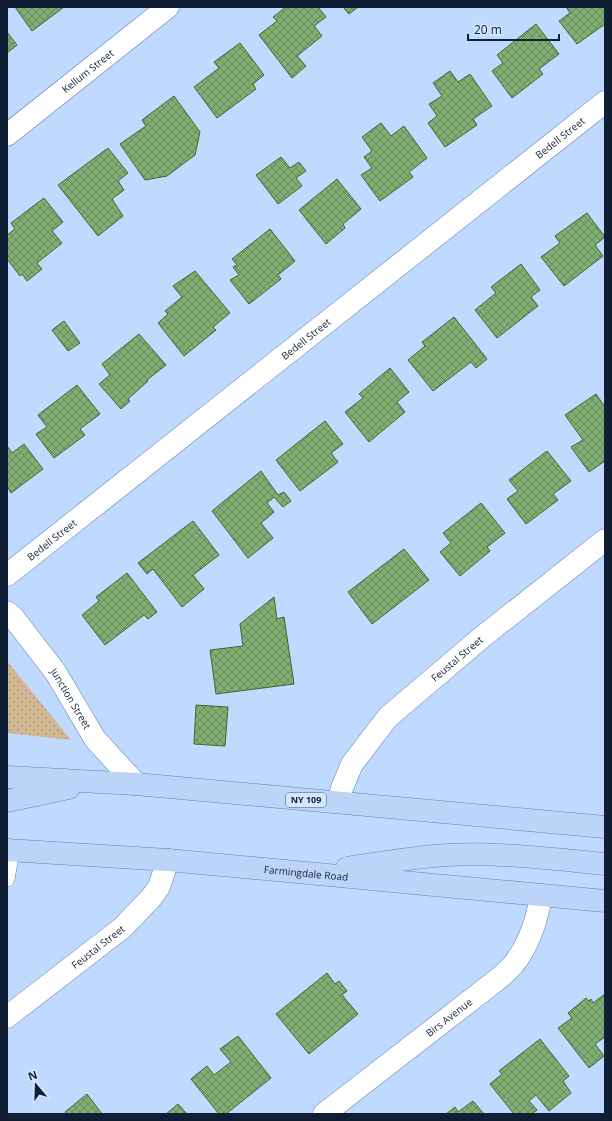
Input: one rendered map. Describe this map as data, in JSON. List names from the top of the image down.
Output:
{
  "streets": {
    "main road": ["NY 109", "Farmingdale Road"],
    "street": [
      "Kellum Street",
      "Bedell Street",
      "Feustal Street",
      "Junction Street",
      "Birs Avenue"
    ]
  },
  "crossings": [
    ["Feustal Street", "NY 109"],
    ["Feustal Street", "Farmingdale Road"],
    ["Junction Street", "NY 109"],
    ["Farmingdale Road", "Birs Avenue"]
  ],
  "scale_bar": "20 m",
  "north": "top"
}
